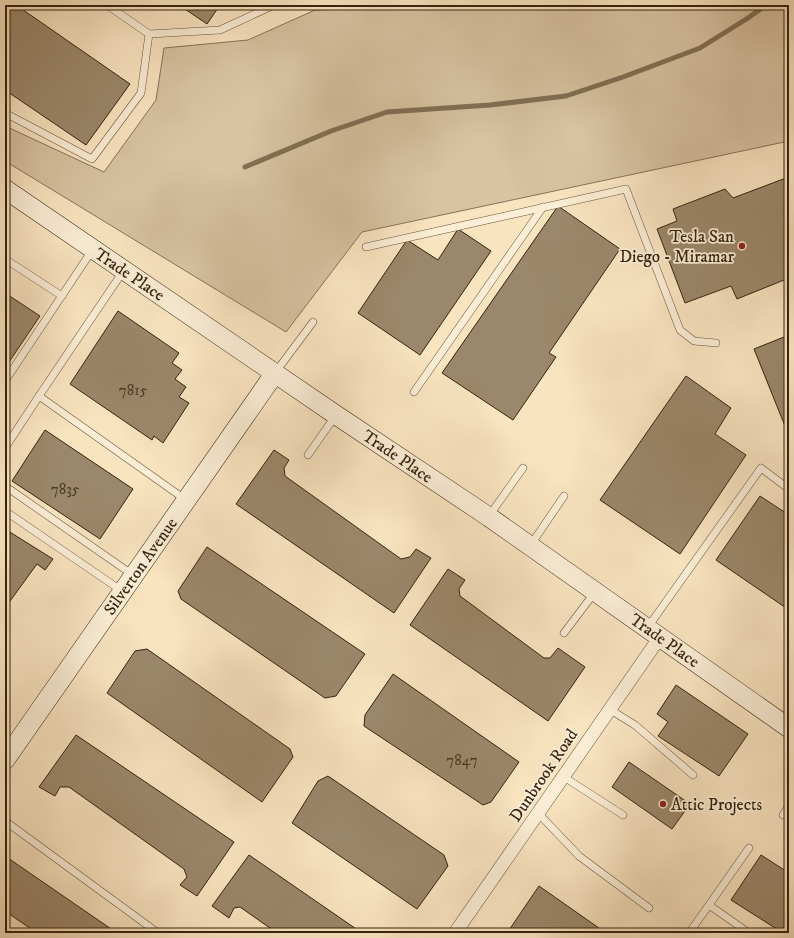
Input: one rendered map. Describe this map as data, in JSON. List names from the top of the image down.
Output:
{
  "streets": {
    "street": ["Trade Place", "Silverton Avenue", "Dunbrook Road"]
  },
  "crossings": [
    ["Trade Place", "Silverton Avenue"],
    ["Trade Place", "Dunbrook Road"]
  ],
  "places": ["Tesla San Diego - Miramar", "Attic Projects"],
  "house_numbers": ["7815", "7835", "7847"]
}
